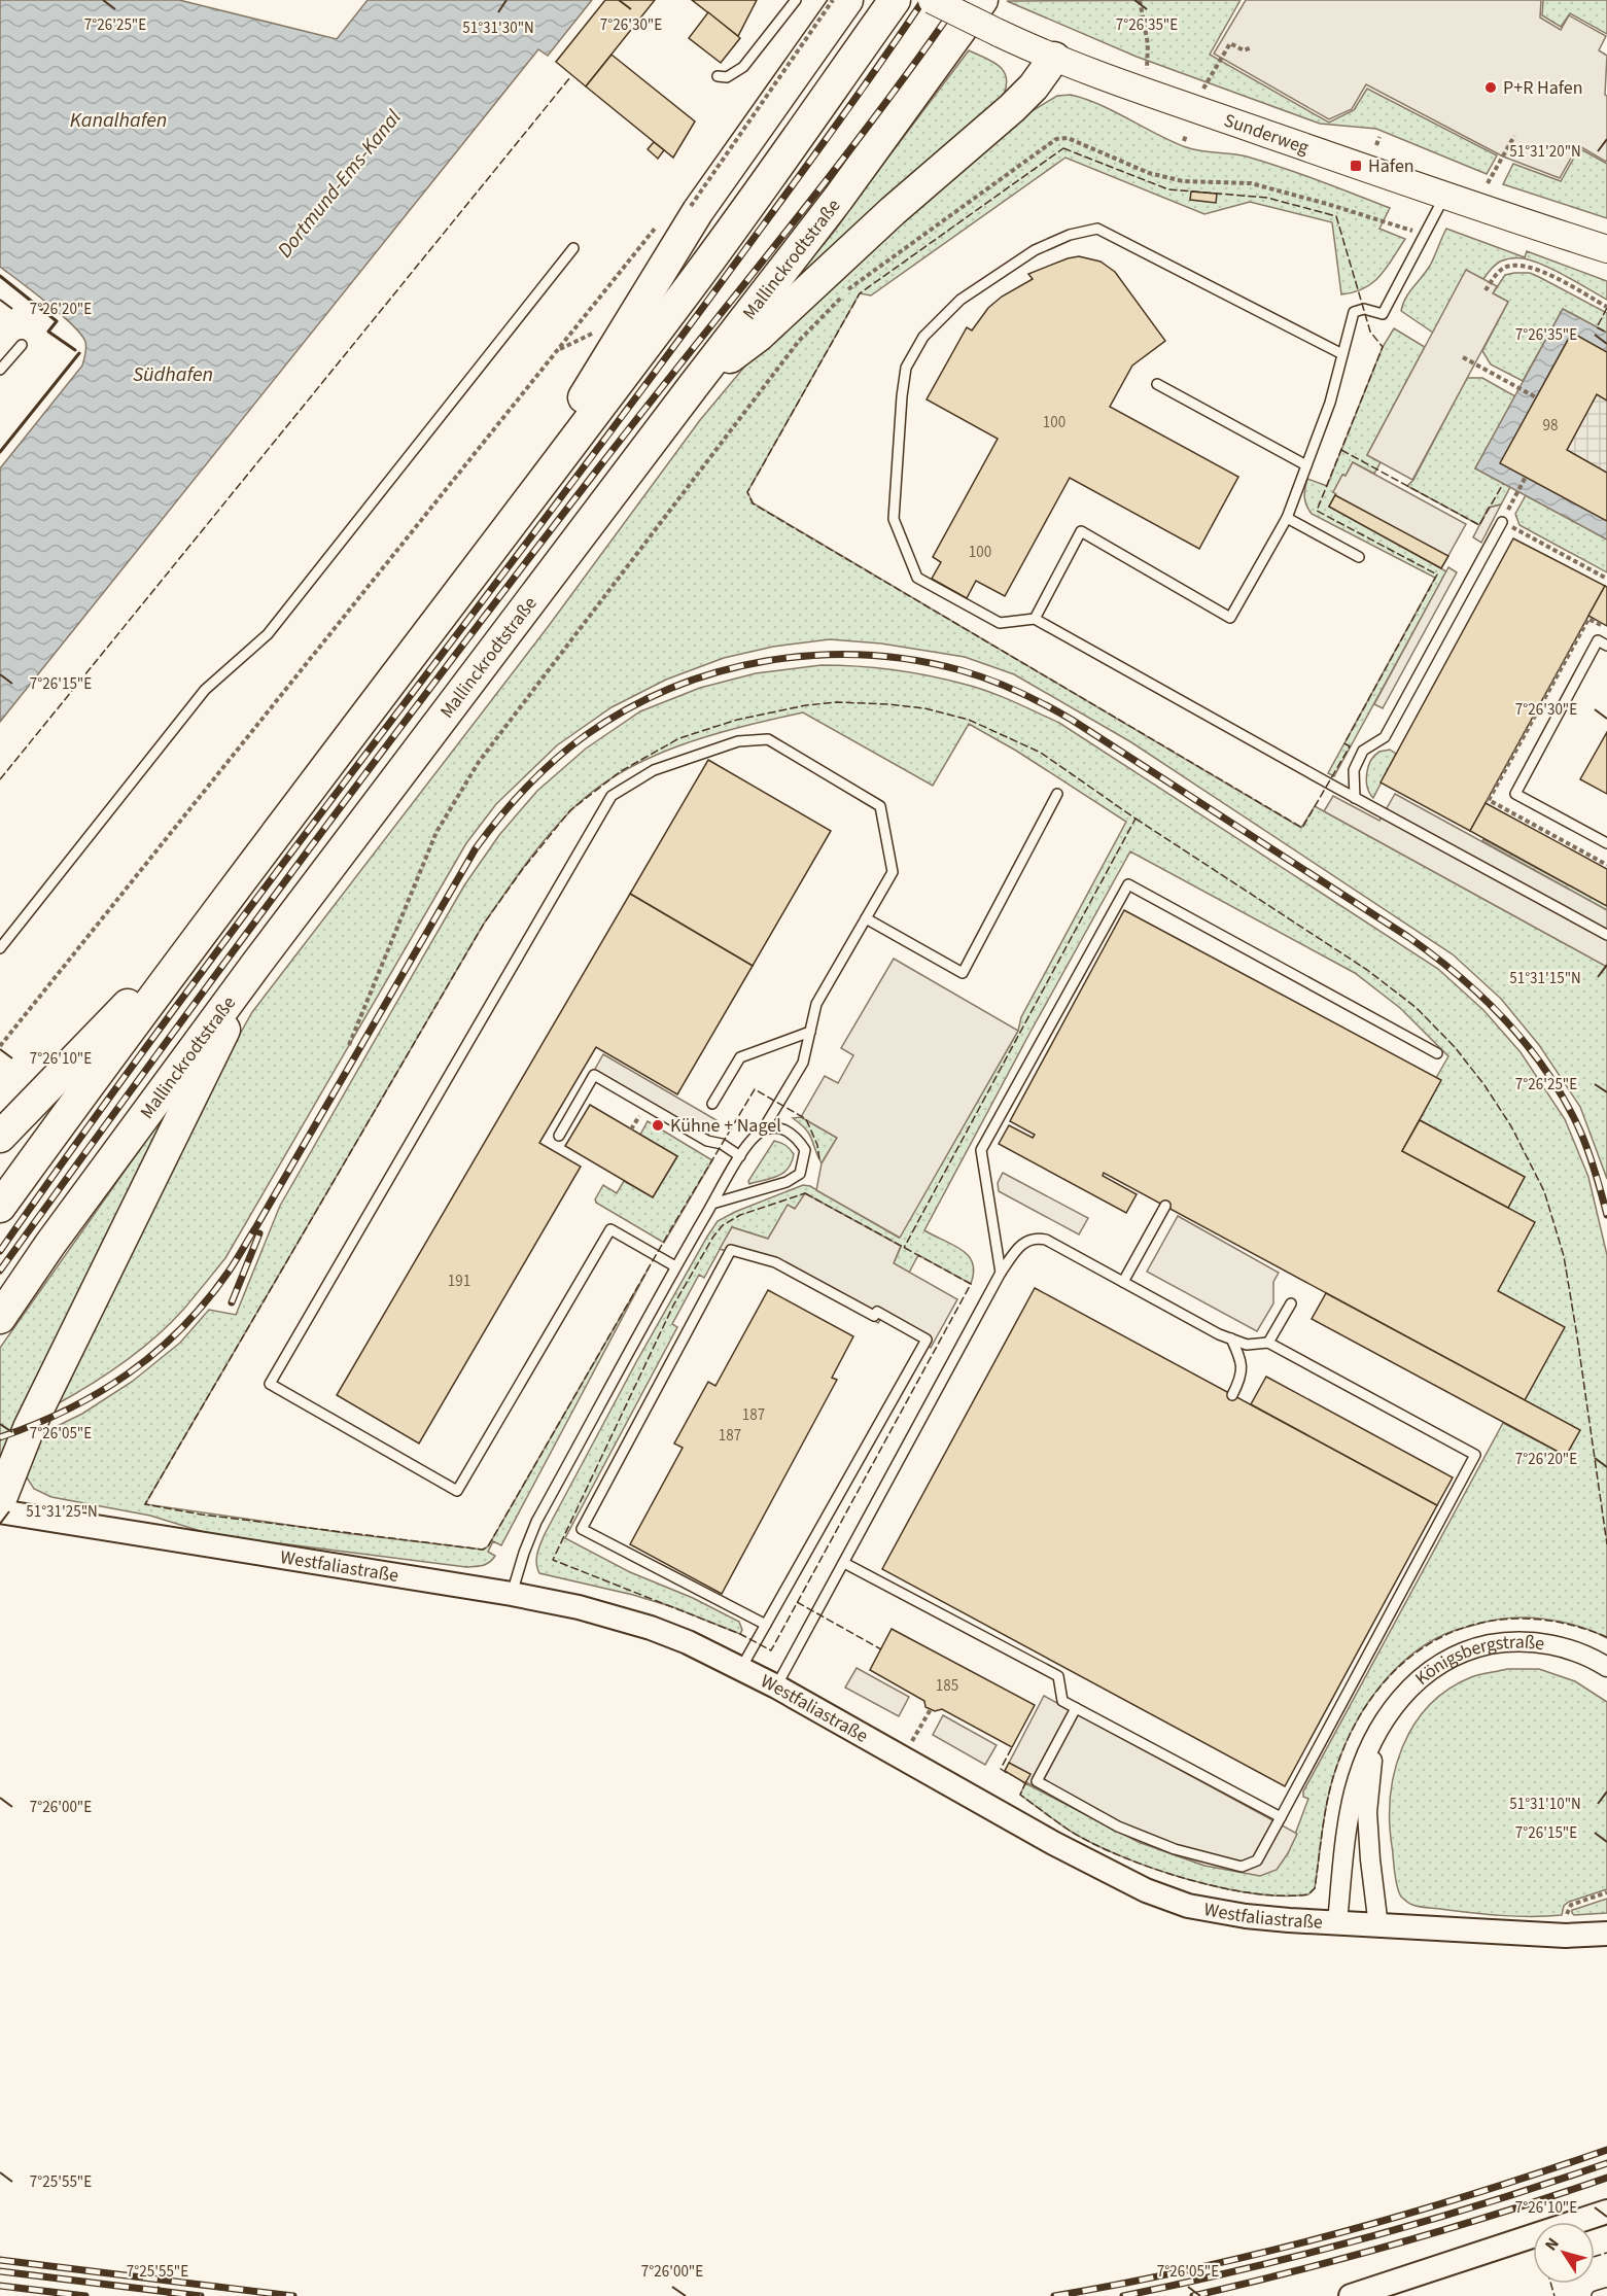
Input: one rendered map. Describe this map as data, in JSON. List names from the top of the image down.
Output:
{
  "streets": {
    "highway": ["Mallinckrodtstraße"],
    "main road": ["Sunderweg"],
    "street": ["Westfaliastraße", "Königsbergstraße"]
  },
  "crossings": [
    ["Westfaliastraße", "Königsbergstraße"]
  ],
  "water": ["Kanalhafen", "Dortmund-Ems-Kanal", "Südhafen"],
  "places": {
    "other": ["P+R Hafen", "Kühne + Nagel"],
    "transit": ["Hafen"]
  },
  "house_numbers": [
    "100",
    "98",
    "100",
    "191",
    "187",
    "187",
    "185"
  ],
  "north": "top left",
  "coordinates": [
    "7°26'25\"E",
    "7°26'30\"E",
    "7°26'35\"E",
    "51°31'30\"N",
    "51°31'20\"N",
    "7°26'20\"E",
    "7°26'15\"E",
    "51°31'15\"N",
    "7°26'10\"E",
    "7°26'05\"E",
    "51°31'25\"N",
    "51°31'10\"N",
    "7°26'00\"E",
    "7°25'55\"E"
  ]
}
